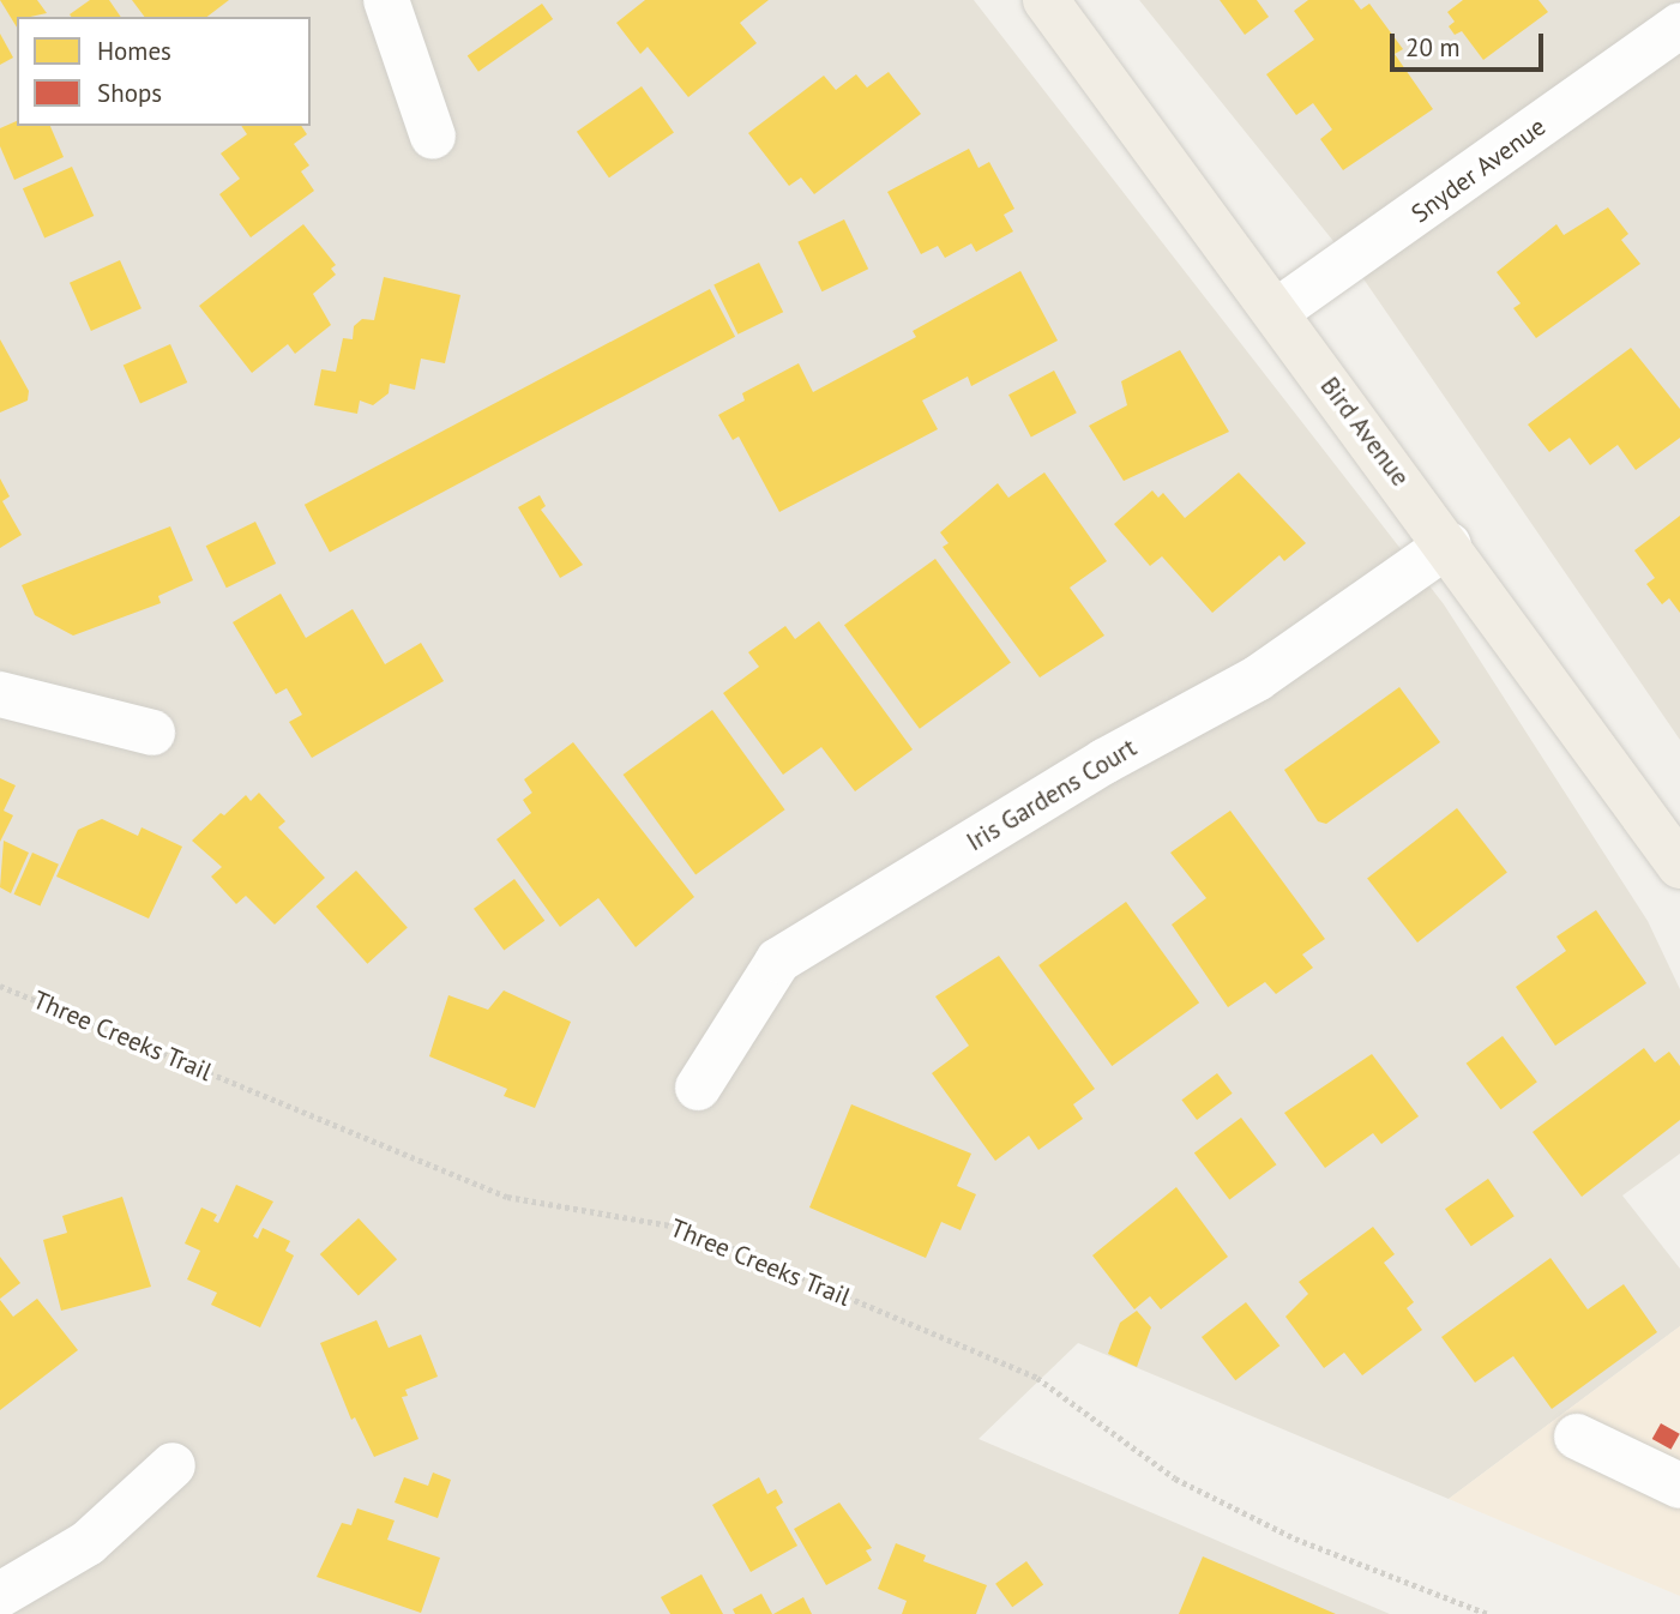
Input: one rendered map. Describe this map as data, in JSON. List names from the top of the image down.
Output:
{
  "streets": {
    "main road": ["Bird Avenue"],
    "street": ["Snyder Avenue", "Iris Gardens Court"],
    "path": ["Three Creeks Trail"]
  },
  "crossings": [
    ["Snyder Avenue", "Bird Avenue"],
    ["Bird Avenue", "Iris Gardens Court"]
  ],
  "legend": ["Homes", "Shops"],
  "scale_bar": "20 m"
}
